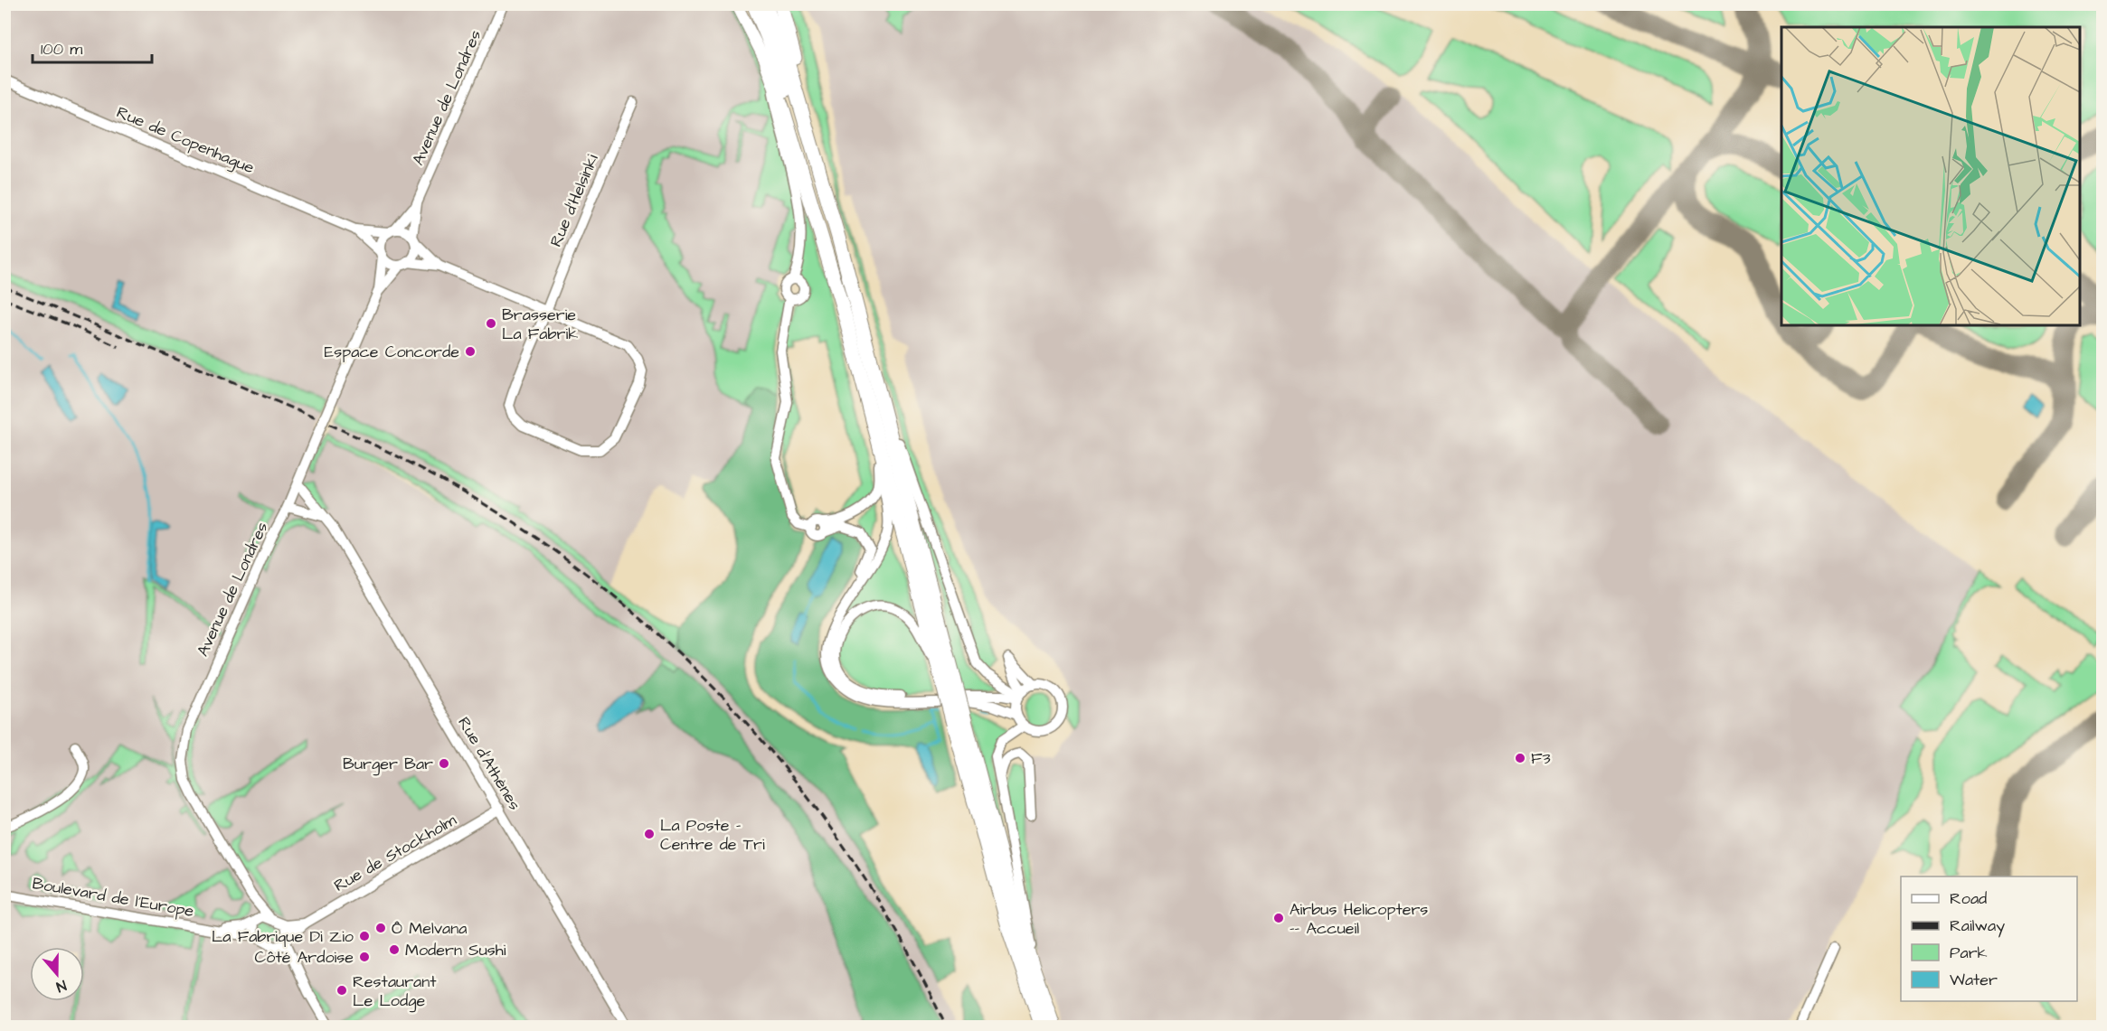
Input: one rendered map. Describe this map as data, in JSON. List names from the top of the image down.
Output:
{
  "streets": {
    "street": [
      "Avenue de Londres",
      "Rue de Copenhague",
      "Rue d'Helsinki",
      "Rue d'Athènes",
      "Rue de Stockholm",
      "Boulevard de l'Europe"
    ]
  },
  "crossings": [
    ["Avenue de Londres", "Rue de Copenhague"],
    ["Avenue de Londres", "Rue d'Helsinki"],
    ["Avenue de Londres", "Rue d'Athènes"],
    ["Avenue de Londres", "Rue de Stockholm"],
    ["Avenue de Londres", "Boulevard de l'Europe"],
    ["Rue de Copenhague", "Rue d'Helsinki"],
    ["Rue d'Athènes", "Rue de Stockholm"],
    ["Rue de Stockholm", "Boulevard de l'Europe"]
  ],
  "places": [
    "Brasserie La Fabrik",
    "Espace Concorde",
    "F3",
    "Burger Bar",
    "La Poste - Centre de Tri",
    "Airbus Helicopters -- Accueil",
    "Ô Melvana",
    "La Fabrique Di Zio",
    "Modern Sushi",
    "Côté Ardoise",
    "Restaurant Le Lodge"
  ],
  "legend": [
    "Road",
    "Railway",
    "Park",
    "Water"
  ],
  "scale_bar": "100 m",
  "north": "bottom"
}
